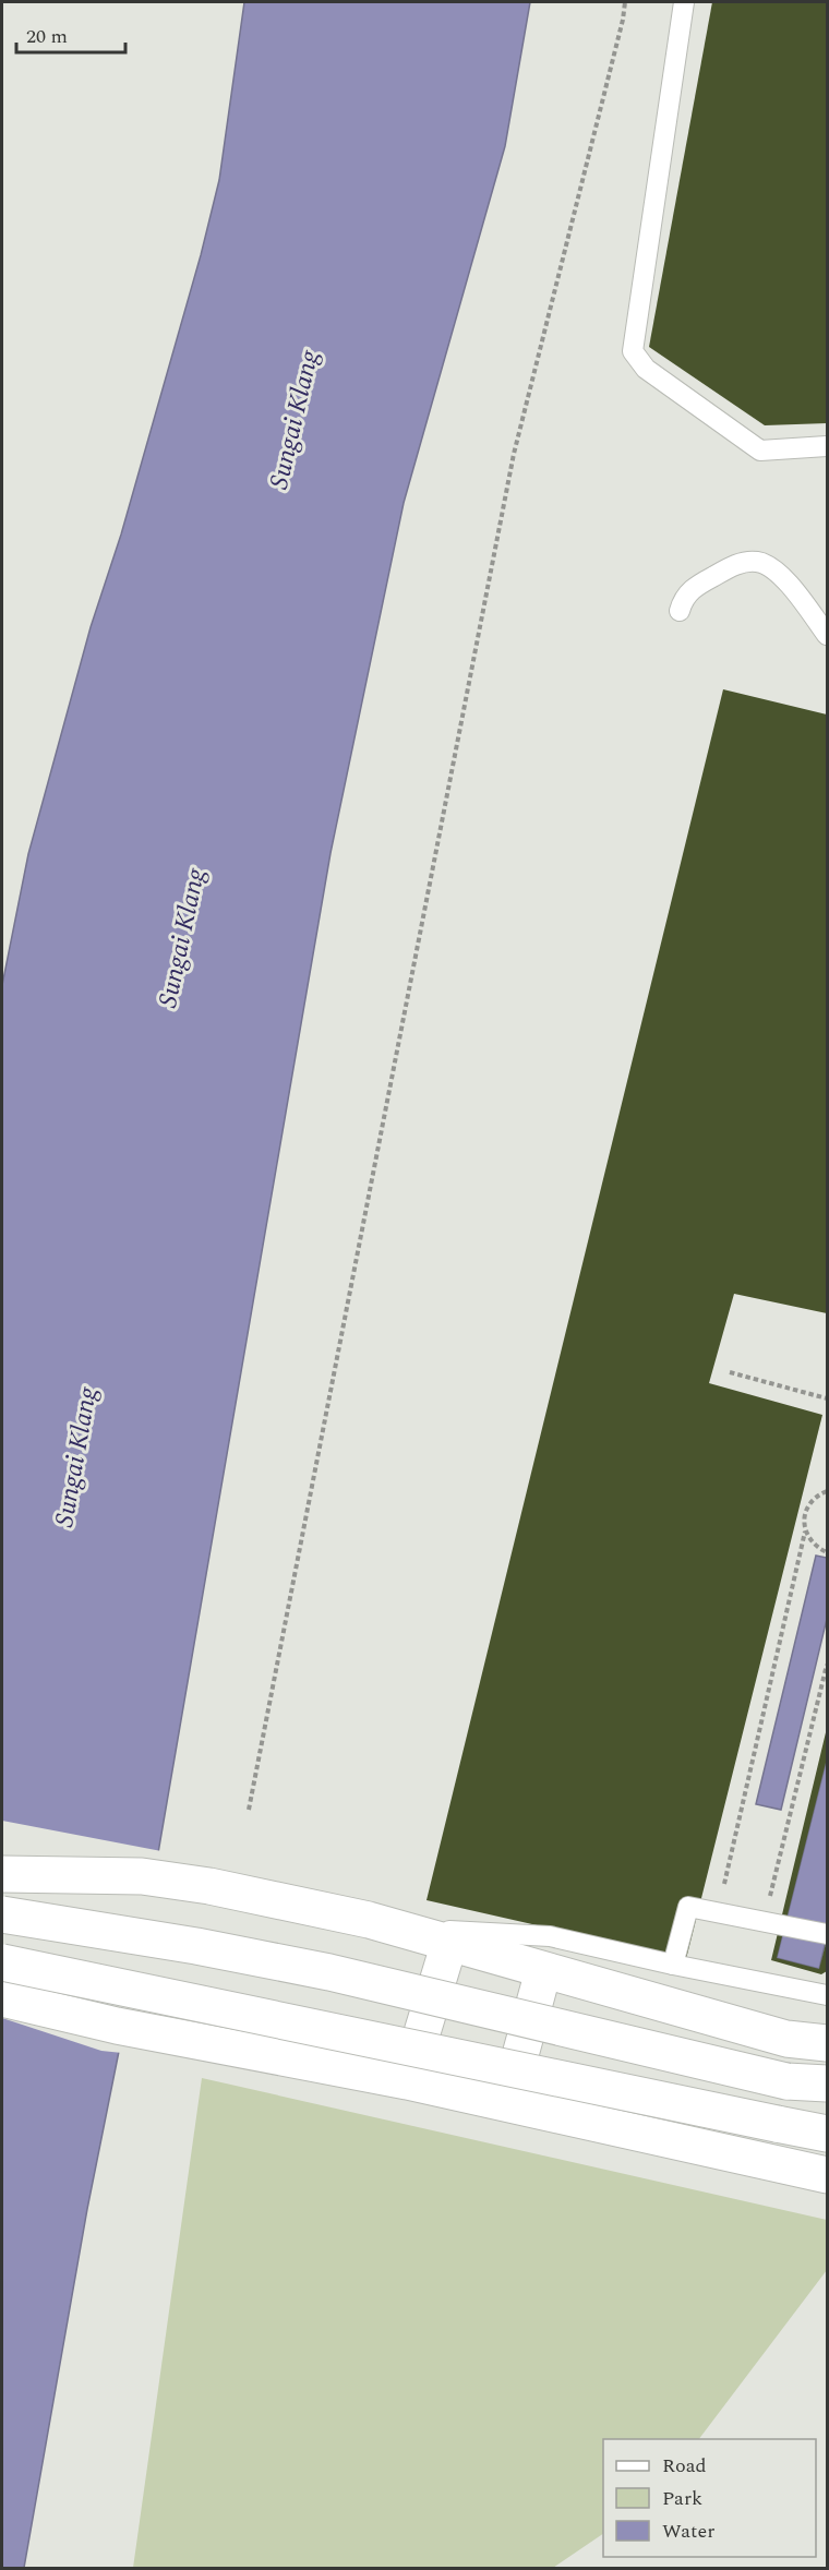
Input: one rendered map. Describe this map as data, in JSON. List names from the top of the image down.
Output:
{
  "water": ["Sungai Klang"],
  "legend": ["Road", "Park", "Water"],
  "scale_bar": "20 m"
}
